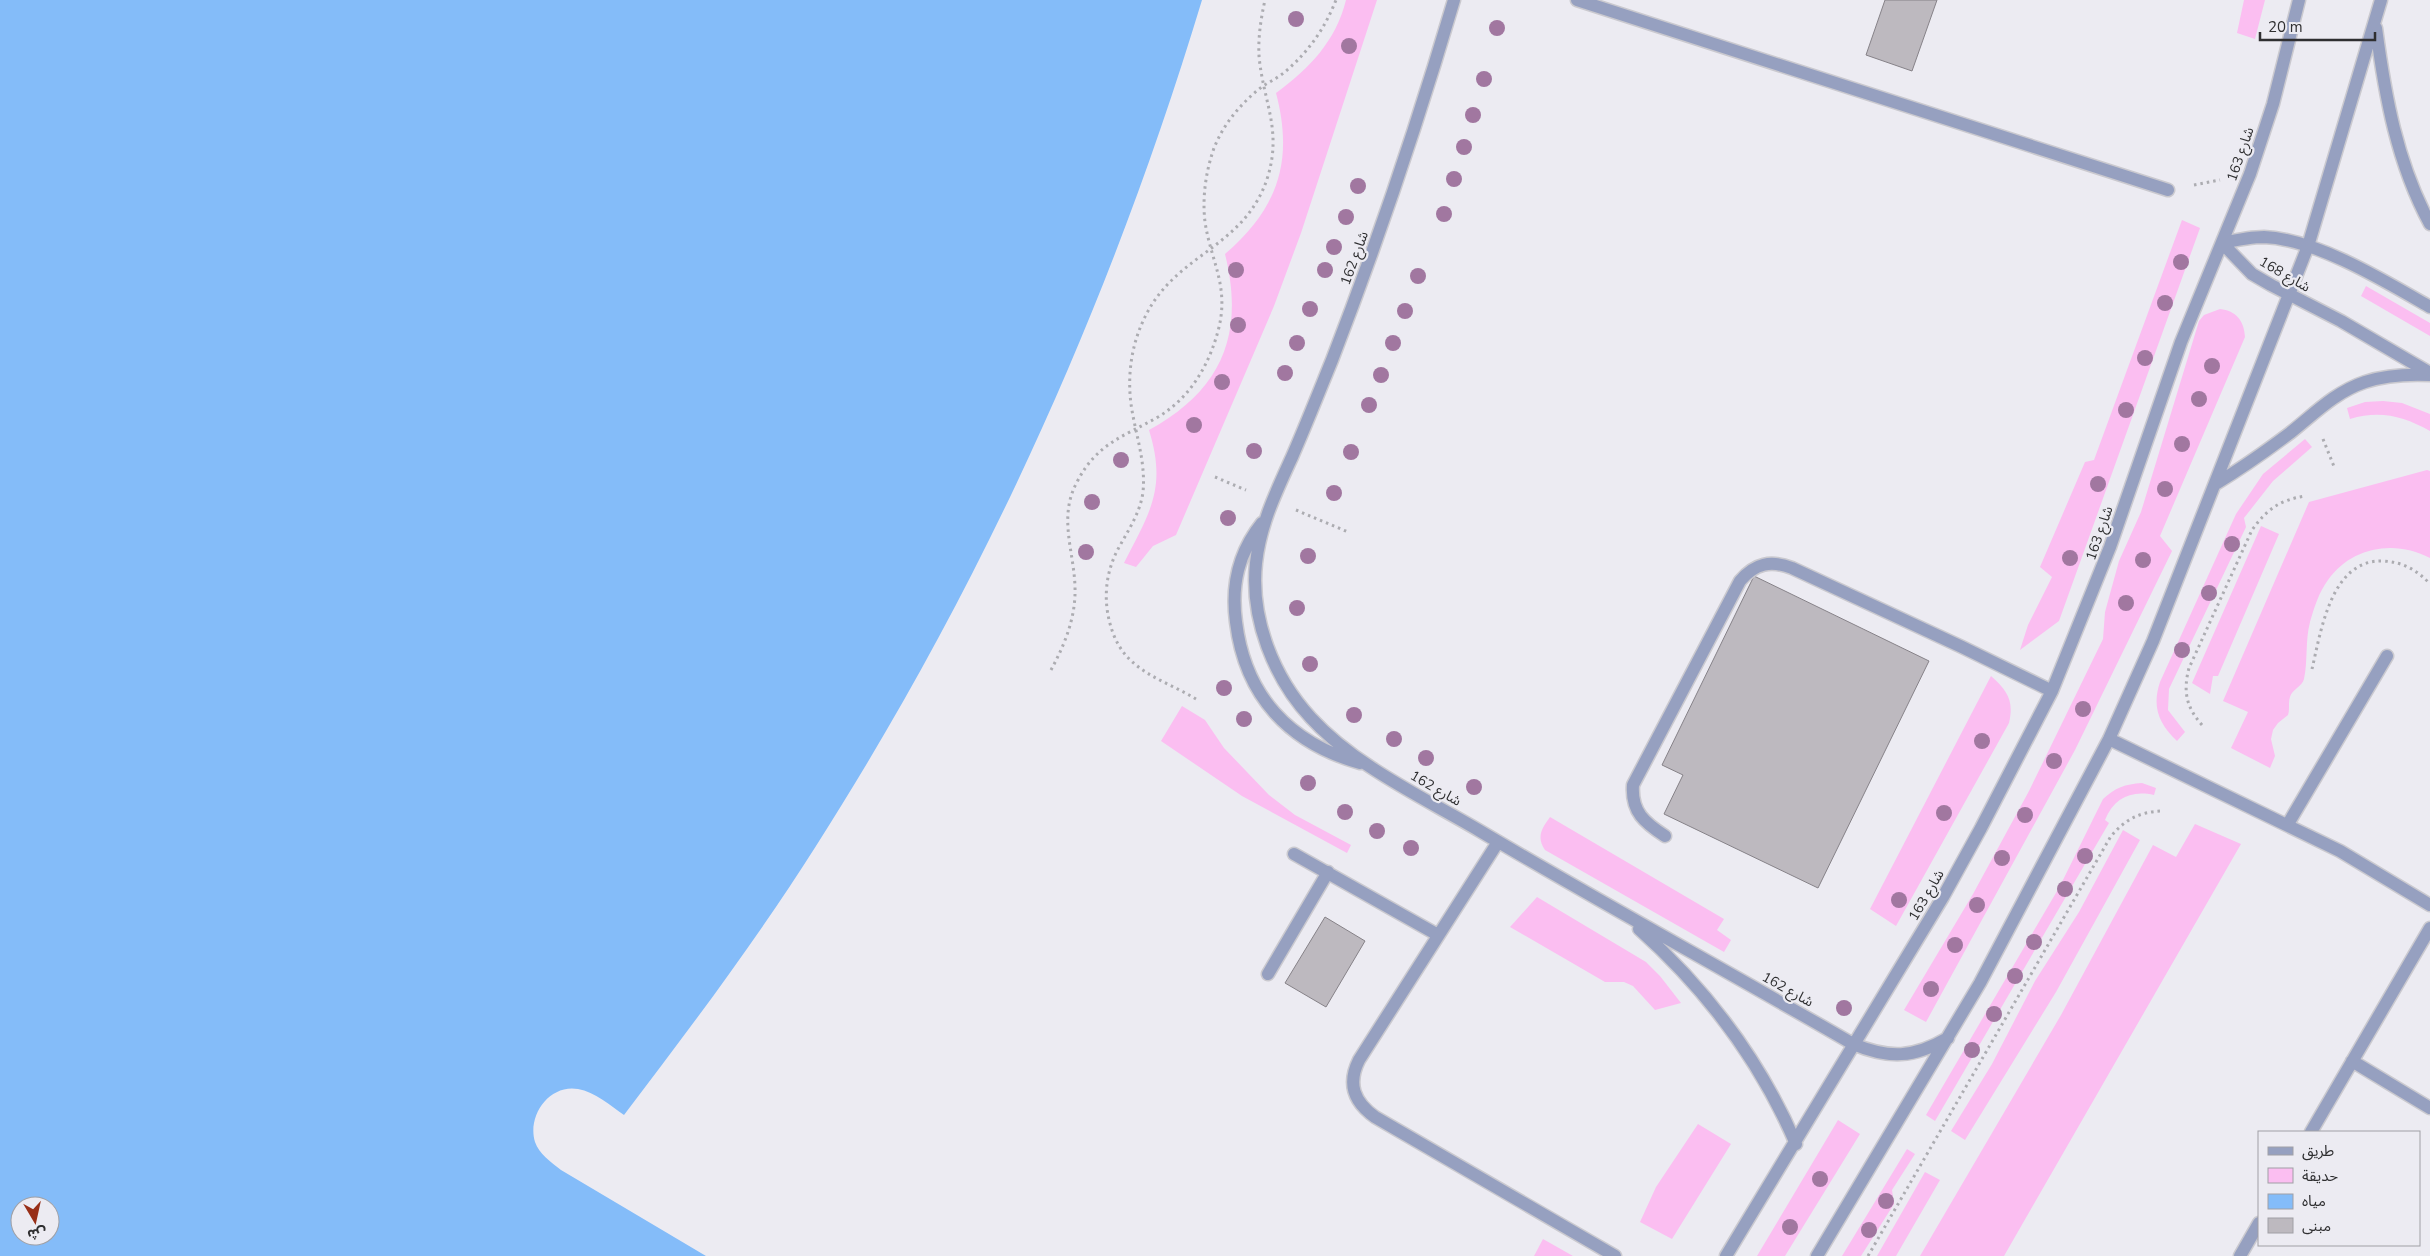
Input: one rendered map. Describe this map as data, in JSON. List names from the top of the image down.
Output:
{
  "streets": {
    "street": ["شارع 163", "شارع 162", "شارع 168"]
  },
  "crossings": [
    ["شارع 163", "شارع 162"],
    ["شارع 163", "شارع 168"]
  ],
  "legend": [
    "طريق",
    "حديقة",
    "مياه",
    "مبنى"
  ],
  "scale_bar": "20 m",
  "north": "bottom"
}
